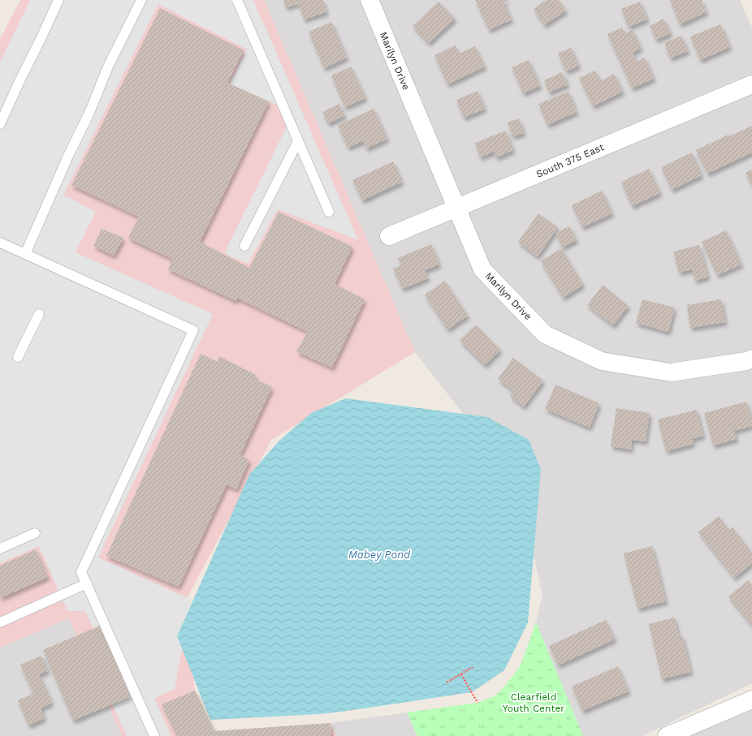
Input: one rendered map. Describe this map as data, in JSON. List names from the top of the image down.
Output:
{
  "streets": {
    "street": ["Marilyn Drive", "South 375 East"]
  },
  "crossings": [
    ["Marilyn Drive", "South 375 East"]
  ],
  "water": ["Mabey Pond"],
  "parks": ["Clearfield Youth Center"]
}
